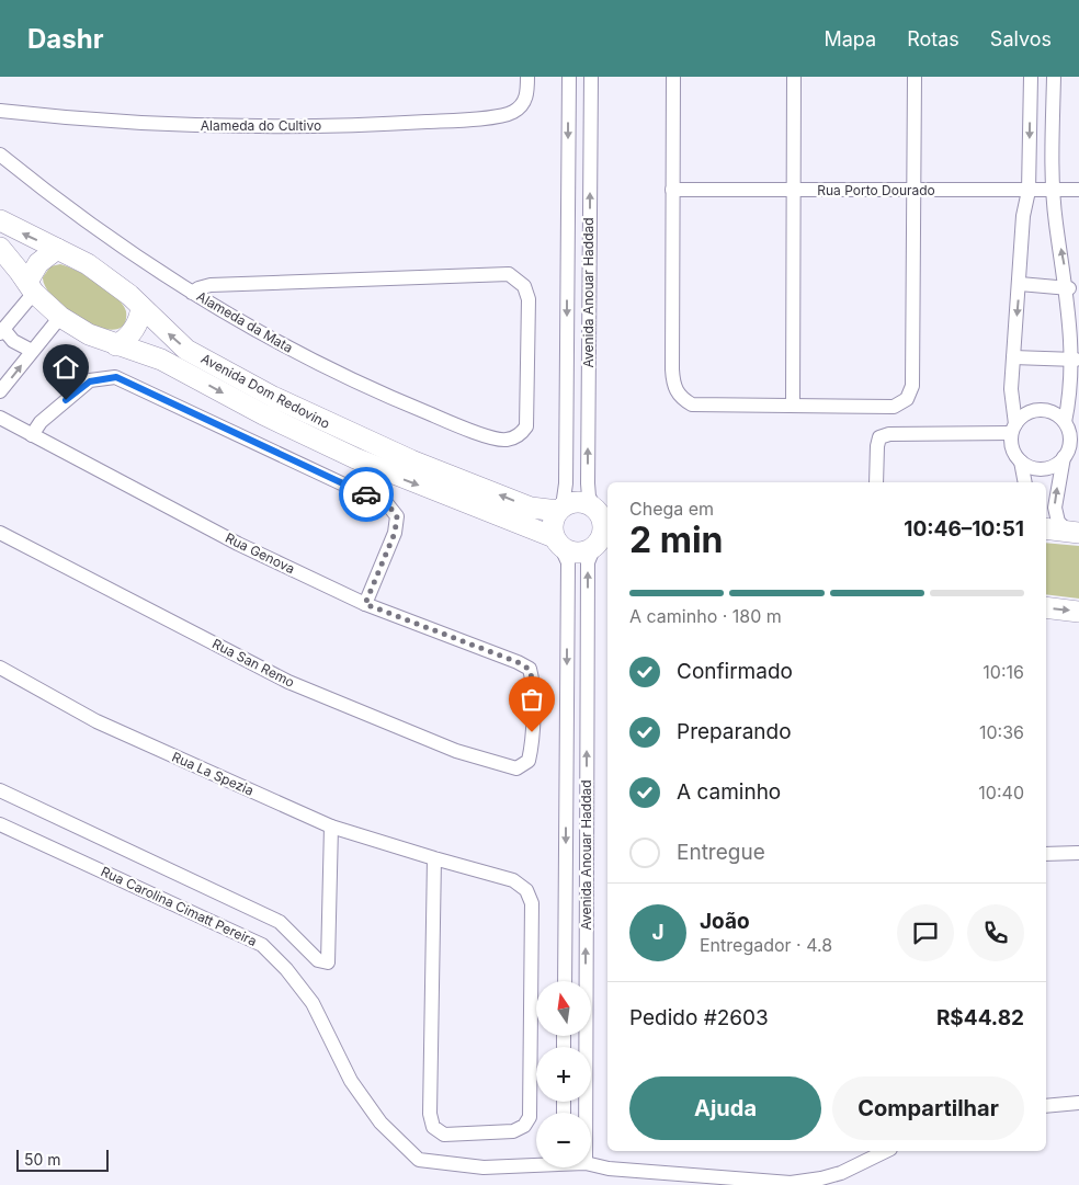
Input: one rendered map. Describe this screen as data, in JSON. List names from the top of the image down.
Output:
{
  "streets": {
    "street": [
      "Alameda do Cultivo",
      "Rua Porto Dourado",
      "Avenida Anouar Haddad",
      "Alameda da Mata",
      "Avenida Dom Redovino",
      "Rua Genova",
      "Rua San Remo",
      "Rua La Spezia",
      "Rua Carolina Cimatt Pereira"
    ]
  },
  "crossings": [
    ["Avenida Anouar Haddad", "Avenida Dom Redovino"],
    ["Rua Genova", "Rua San Remo"]
  ],
  "scale_bar": "50 m",
  "north": "top",
  "page": {
    "header": "Dashr",
    "nav": ["Mapa", "Rotas", "Salvos"],
    "heading": ["2 min", "Chega em", "10:46–10:51"],
    "panel": [
      "João",
      "Entregador · 4.8",
      "Pedido #2603",
      "R$44.82"
    ],
    "bar": "A caminho · 180 m",
    "list": [
      ["Confirmado", "10:16"],
      ["Preparando", "10:36"],
      ["A caminho", "10:40"],
      "Entregue"
    ],
    "round": "J",
    "map_buttons": ["+", "−"],
    "buttons": ["Ajuda", "Compartilhar"],
    "scale": "50 m"
  }
}
